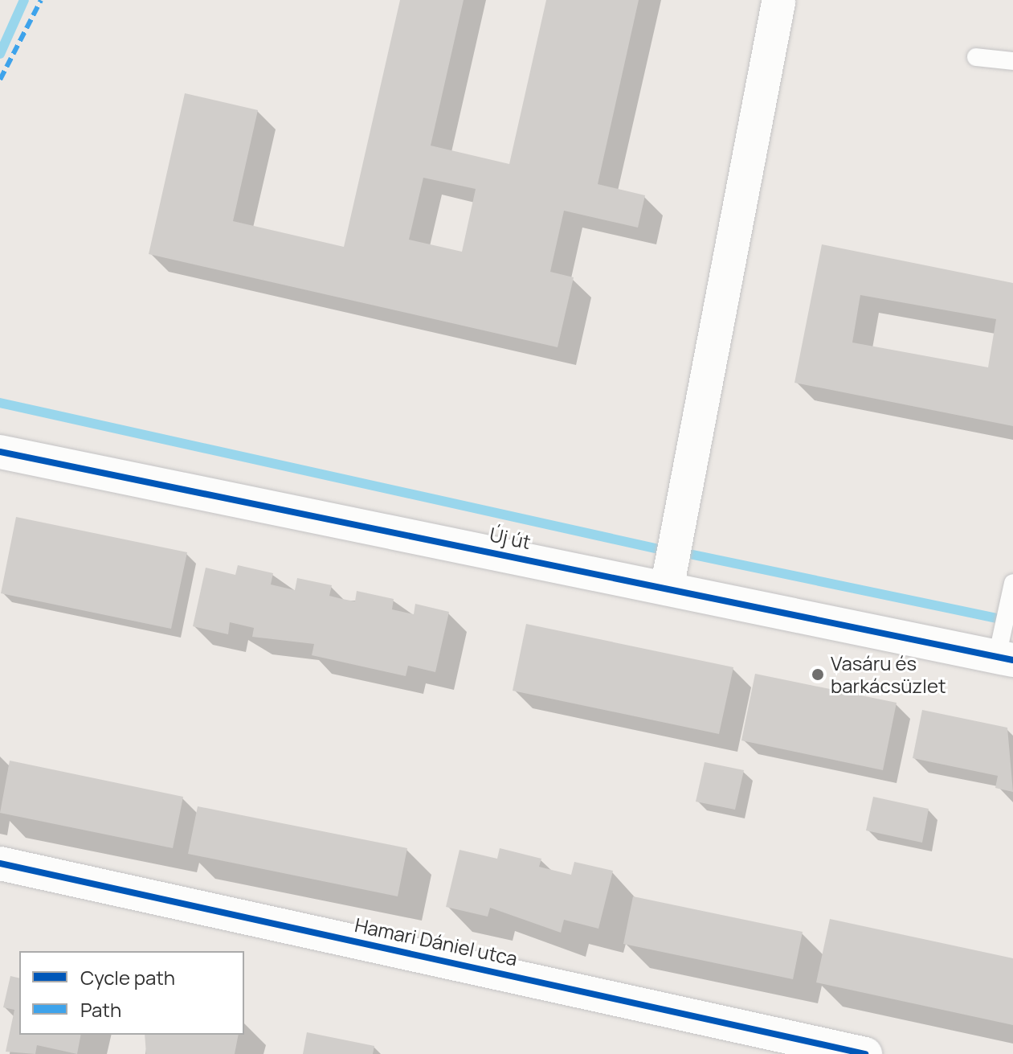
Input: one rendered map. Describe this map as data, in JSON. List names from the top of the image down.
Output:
{
  "streets": {
    "street": ["Új út", "Hamari Dániel utca"]
  },
  "places": ["Vasáru és barkácsüzlet"],
  "legend": ["Cycle path", "Path"]
}
